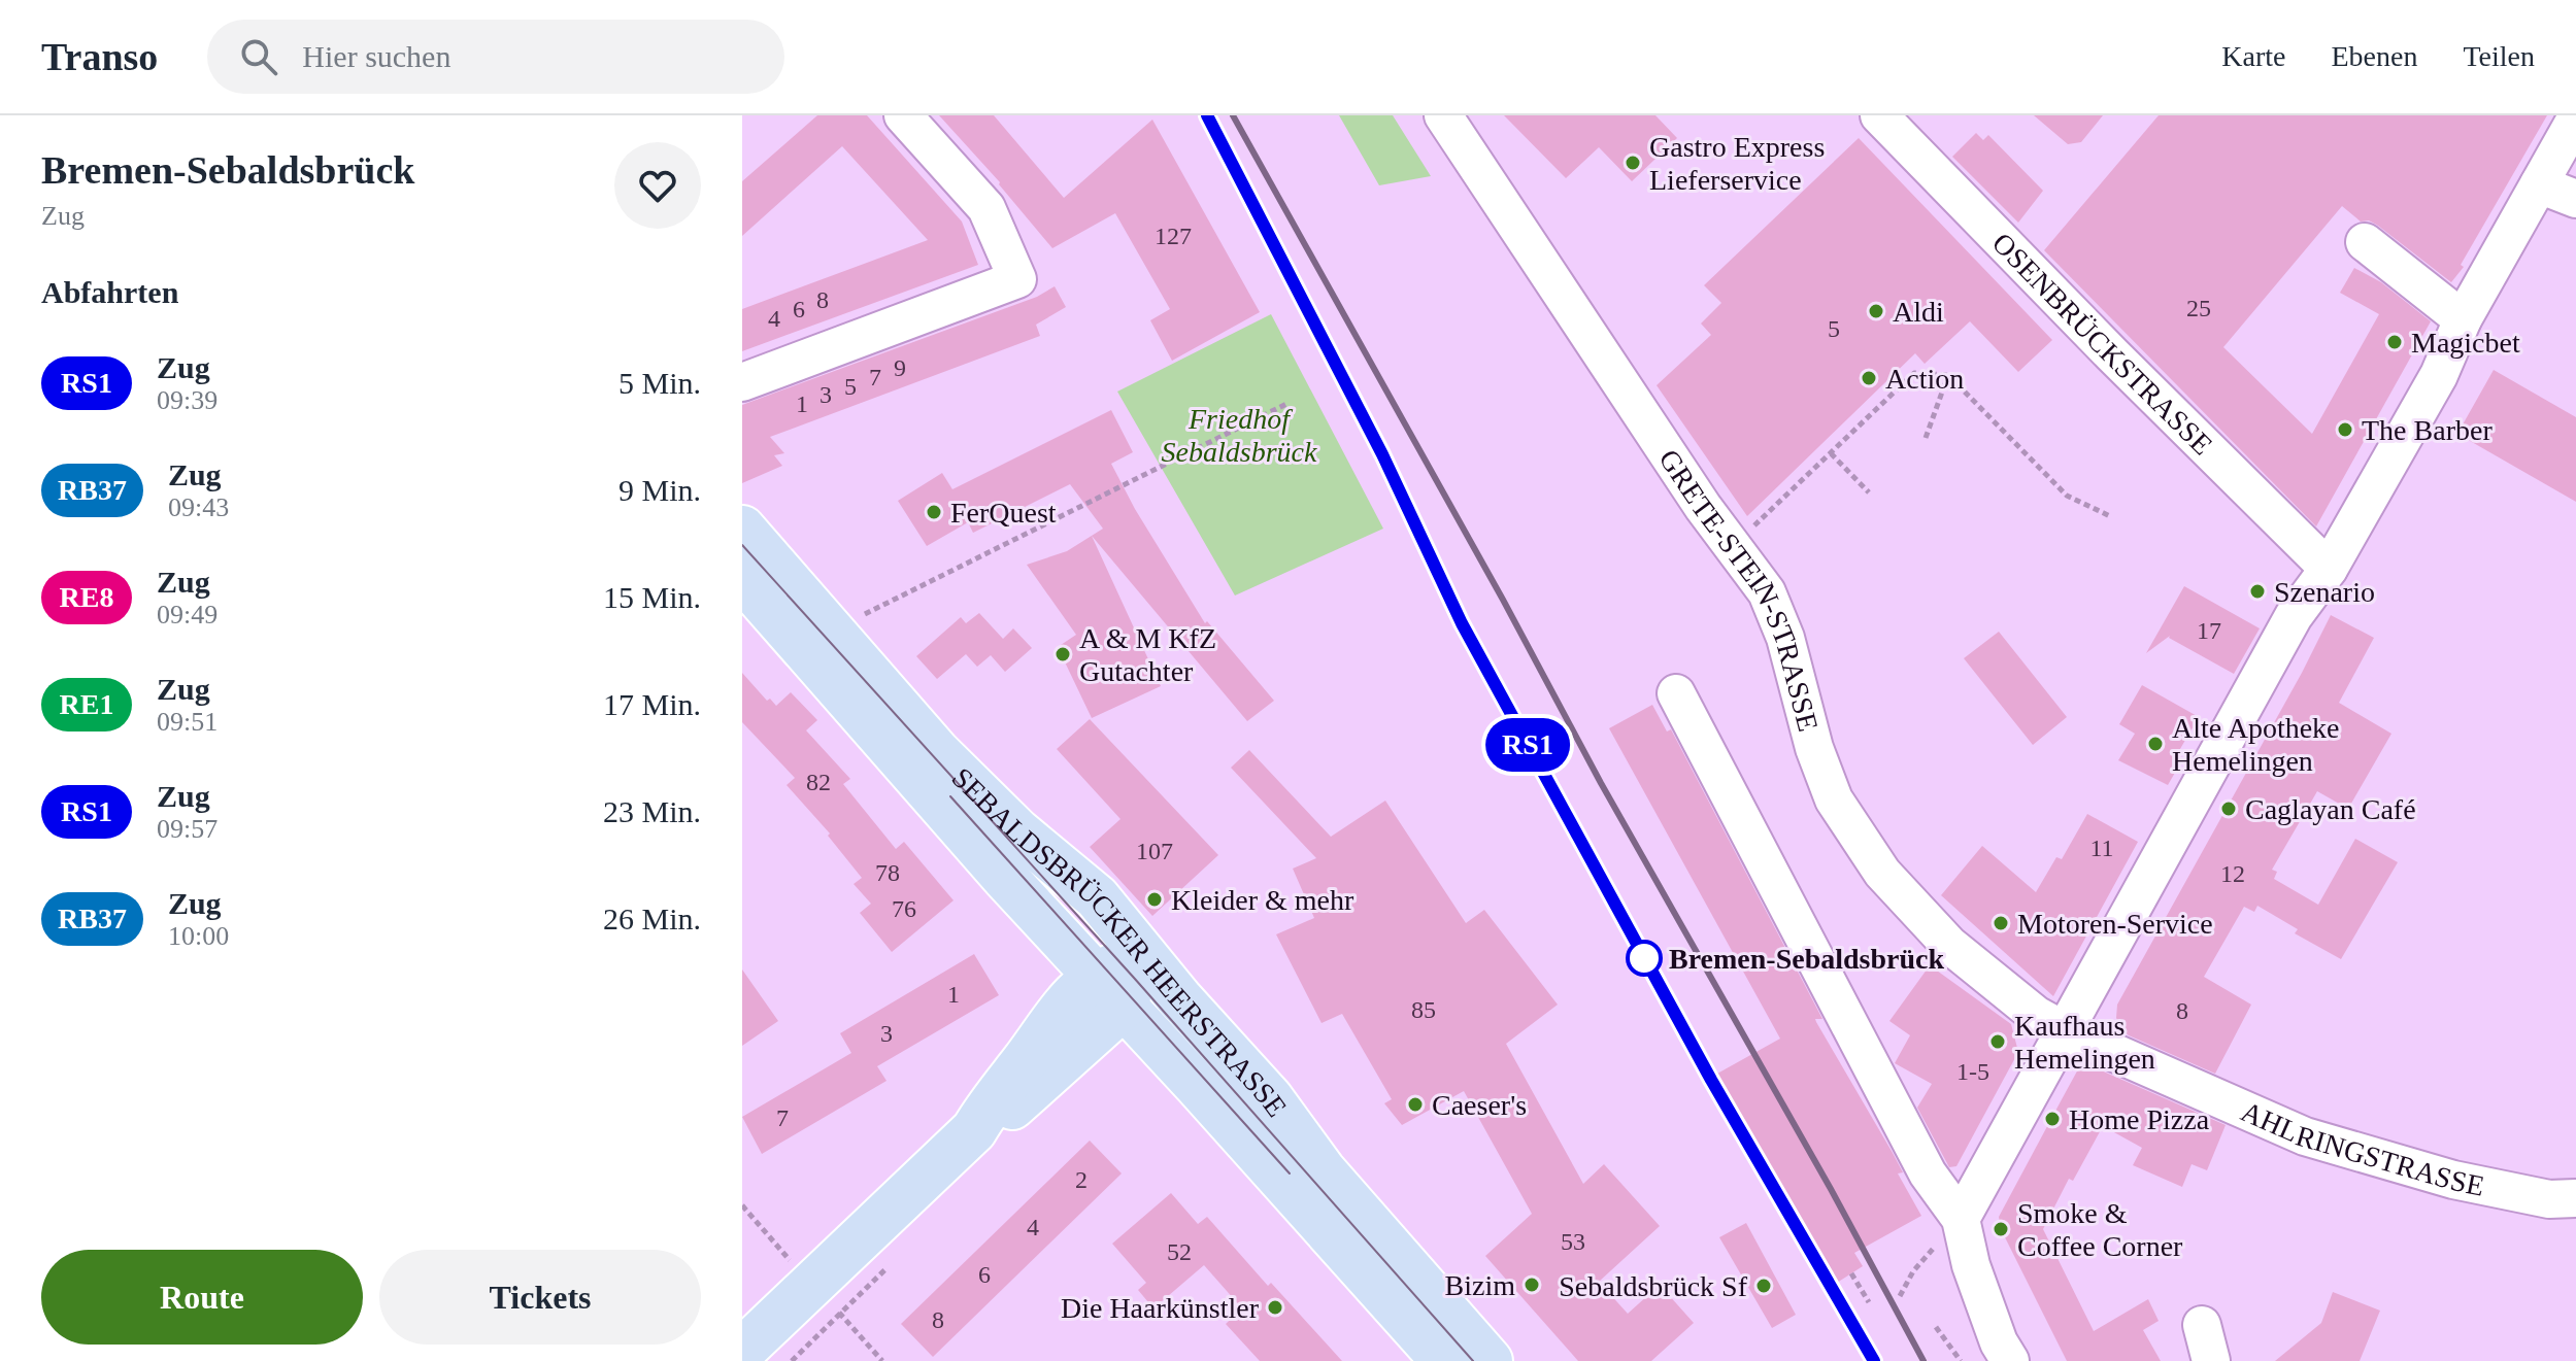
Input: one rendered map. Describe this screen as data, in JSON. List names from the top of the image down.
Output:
{
  "streets": {
    "main road": ["SEBALDSBRÜCKER HEERSTRASSE"],
    "street": ["OSENBRÜCKSTRASSE", "GRETE-STEIN-STRASSE", "AHLRINGSTRASSE"]
  },
  "crossings": [
    ["GRETE-STEIN-STRASSE", "AHLRINGSTRASSE"]
  ],
  "parks": ["Friedhof Sebaldsbrück"],
  "places": [
    "Gastro Express Lieferservice",
    "Aldi",
    "Magicbet",
    "Action",
    "The Barber",
    "FerQuest",
    "Szenario",
    "A & M KfZ Gutachter",
    "Alte Apotheke Hemelingen",
    "Caglayan Café",
    "Kleider & mehr",
    "Motoren-Service",
    "Bremen-Sebaldsbrück",
    "Kaufhaus Hemelingen",
    "Caeser's",
    "Home Pizza",
    "Smoke & Coffee Corner",
    "Bizim",
    "Sebaldsbrück Sf",
    "Die Haarkünstler"
  ],
  "house_numbers": [
    "127",
    "8",
    "25",
    "6",
    "4",
    "5",
    "9",
    "7",
    "5",
    "3",
    "1",
    "17",
    "82",
    "11",
    "107",
    "78",
    "12",
    "76",
    "1",
    "85",
    "8",
    "3",
    "1-5",
    "7",
    "2",
    "4",
    "53",
    "52",
    "6",
    "8"
  ],
  "page": {
    "header": "Transo",
    "search": "Hier suchen",
    "nav": ["Karte", "Ebenen", "Teilen"],
    "heading": [
      ["Bremen-Sebaldsbrück", "Zug"],
      "Abfahrten"
    ],
    "on_map": "RS1",
    "list": [
      {
        "mark": "RS1",
        "name": "Zug",
        "note": "09:39",
        "value": "5 Min."
      },
      {
        "mark": "RB37",
        "name": "Zug",
        "note": "09:43",
        "value": "9 Min."
      },
      {
        "mark": "RE8",
        "name": "Zug",
        "note": "09:49",
        "value": "15 Min."
      },
      {
        "mark": "RE1",
        "name": "Zug",
        "note": "09:51",
        "value": "17 Min."
      },
      {
        "mark": "RS1",
        "name": "Zug",
        "note": "09:57",
        "value": "23 Min."
      },
      {
        "mark": "RB37",
        "name": "Zug",
        "note": "10:00",
        "value": "26 Min."
      }
    ],
    "buttons": ["Route", "Tickets"]
  }
}
